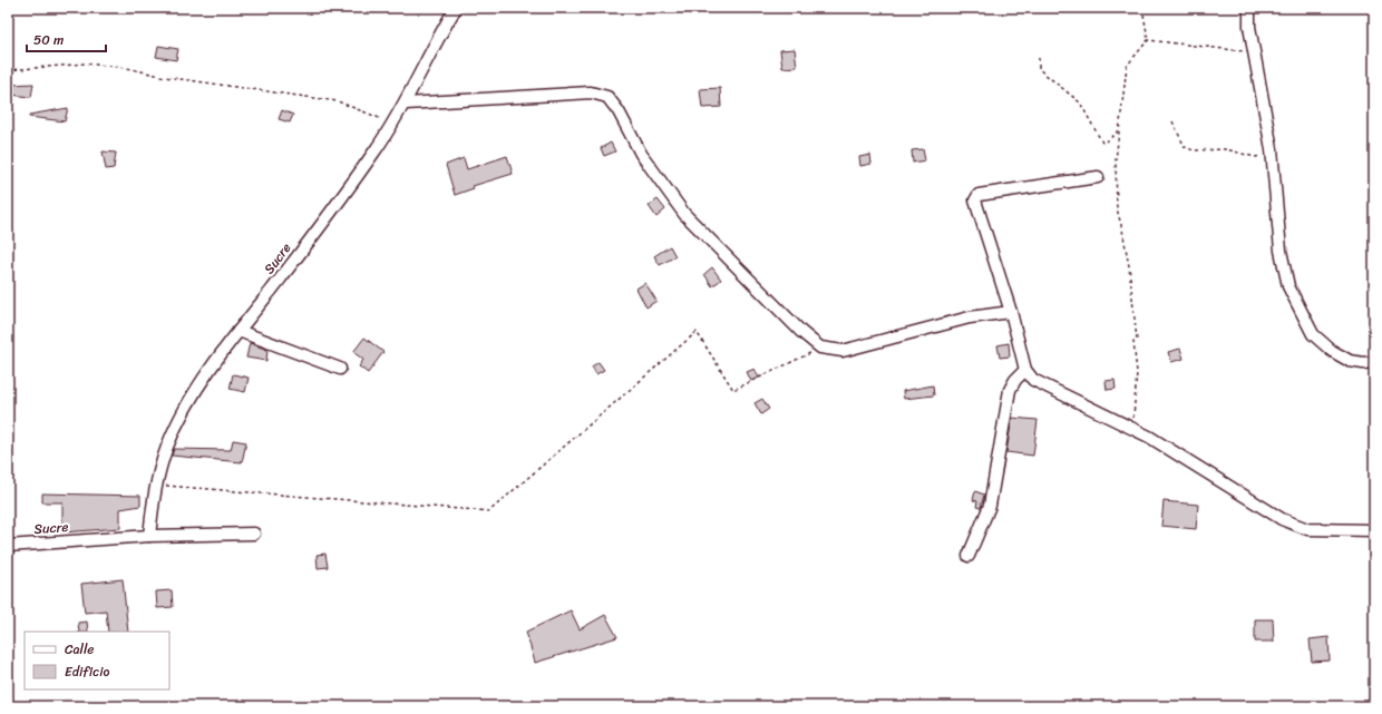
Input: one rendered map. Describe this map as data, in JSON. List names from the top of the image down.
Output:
{
  "streets": {
    "street": ["Sucre"]
  },
  "legend": ["Calle", "Edificio"],
  "scale_bar": "50 m"
}
